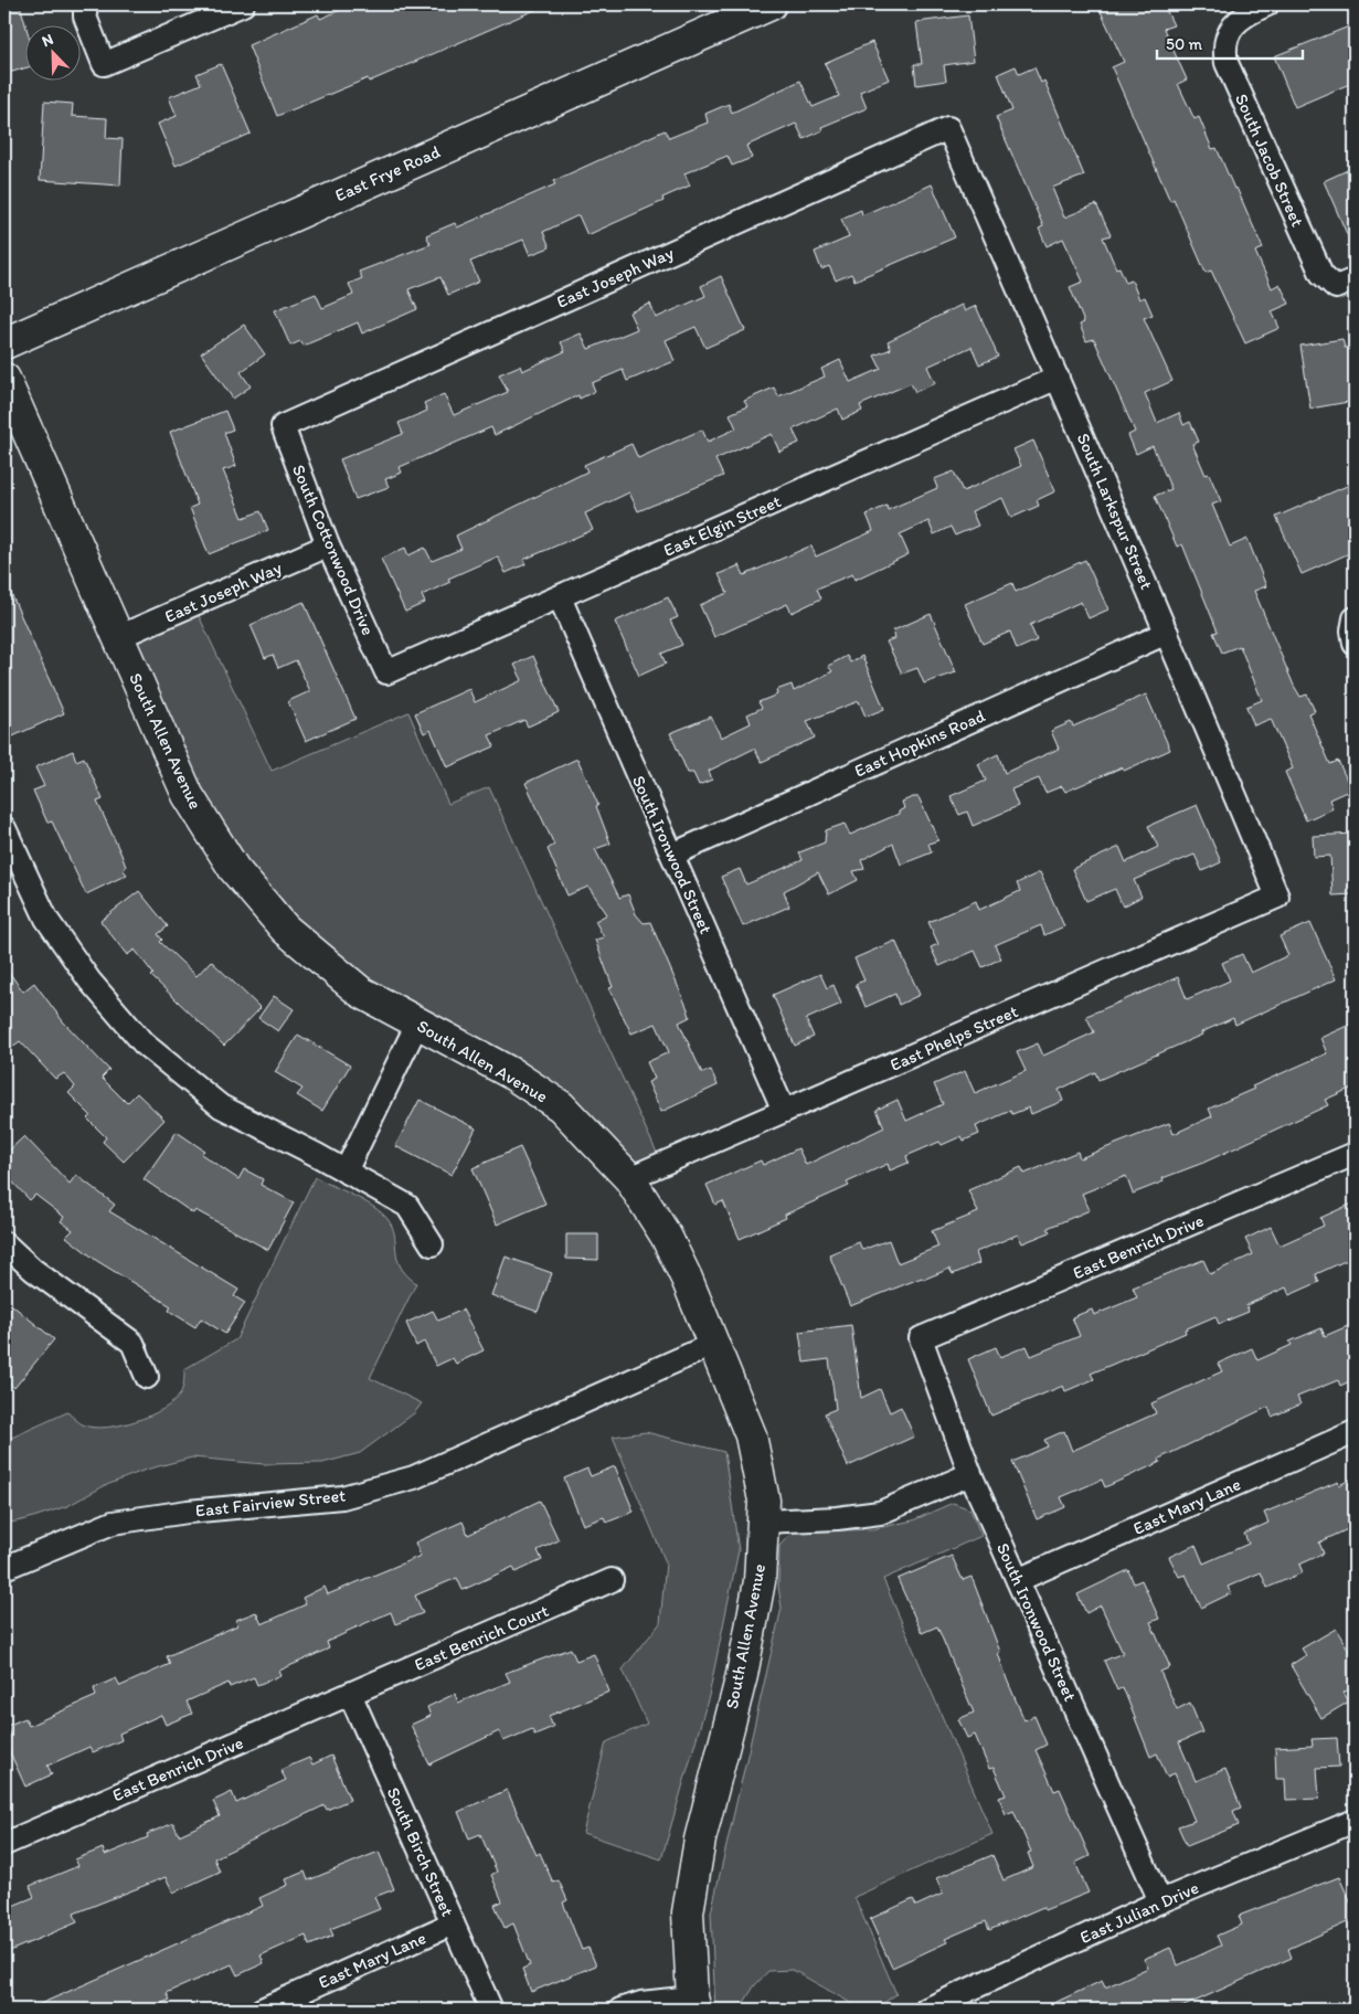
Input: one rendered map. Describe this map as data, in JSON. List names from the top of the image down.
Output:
{
  "streets": {
    "street": [
      "South Jacob Street",
      "East Frye Road",
      "East Joseph Way",
      "South Larkspur Street",
      "East Elgin Street",
      "South Cottonwood Drive",
      "South Allen Avenue",
      "East Hopkins Road",
      "South Ironwood Street",
      "East Phelps Street",
      "East Benrich Drive",
      "East Fairview Street",
      "East Mary Lane",
      "East Benrich Court",
      "South Birch Street",
      "East Julian Drive"
    ]
  },
  "crossings": [
    ["East Joseph Way", "South Larkspur Street"],
    ["East Joseph Way", "South Cottonwood Drive"],
    ["East Joseph Way", "South Allen Avenue"],
    ["South Larkspur Street", "East Elgin Street"],
    ["South Larkspur Street", "East Hopkins Road"],
    ["South Larkspur Street", "East Phelps Street"],
    ["East Elgin Street", "South Cottonwood Drive"],
    ["East Elgin Street", "South Ironwood Street"],
    ["South Allen Avenue", "East Phelps Street"],
    ["South Allen Avenue", "East Fairview Street"],
    ["East Hopkins Road", "South Ironwood Street"],
    ["South Ironwood Street", "East Phelps Street"],
    ["South Ironwood Street", "East Benrich Drive"],
    ["South Ironwood Street", "East Mary Lane"],
    ["South Ironwood Street", "East Julian Drive"],
    ["East Benrich Drive", "East Benrich Court"],
    ["East Benrich Drive", "South Birch Street"],
    ["East Mary Lane", "South Birch Street"],
    ["East Benrich Court", "South Birch Street"]
  ],
  "scale_bar": "50 m",
  "north": "top left"
}
